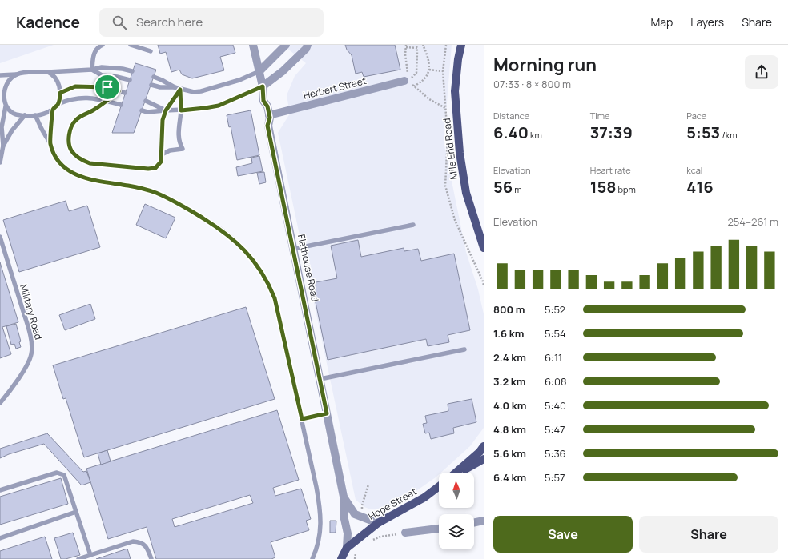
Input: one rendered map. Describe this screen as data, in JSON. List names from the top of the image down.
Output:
{
  "streets": {
    "main road": ["Mile End Road", "Hope Street"],
    "street": ["Herbert Street", "Flathouse Road"],
    "lane": ["Military Road"]
  },
  "crossings": [
    ["Herbert Street", "Flathouse Road"]
  ],
  "north": "top",
  "page": {
    "header": "Kadence",
    "search": "Search here",
    "nav": ["Map", "Layers", "Share"],
    "heading": ["Morning run", "07:33 · 8 × 800 m"],
    "stats": [
      ["Distance", "6.40 km"],
      ["Time", "37:39"],
      ["Pace", "5:53 /km"],
      ["Elevation", "56 m"],
      ["Heart rate", "158 bpm"],
      ["kcal", "416"]
    ],
    "chart": ["Elevation", "254–261 m"],
    "list": [
      {
        "name": "800 m",
        "note": "5:52"
      },
      {
        "name": "1.6 km",
        "note": "5:54"
      },
      {
        "name": "2.4 km",
        "note": "6:11"
      },
      {
        "name": "3.2 km",
        "note": "6:08"
      },
      {
        "name": "4.0 km",
        "note": "5:40"
      },
      {
        "name": "4.8 km",
        "note": "5:47"
      },
      {
        "name": "5.6 km",
        "note": "5:36"
      },
      {
        "name": "6.4 km",
        "note": "5:57"
      }
    ],
    "buttons": ["Save", "Share"]
  }
}
